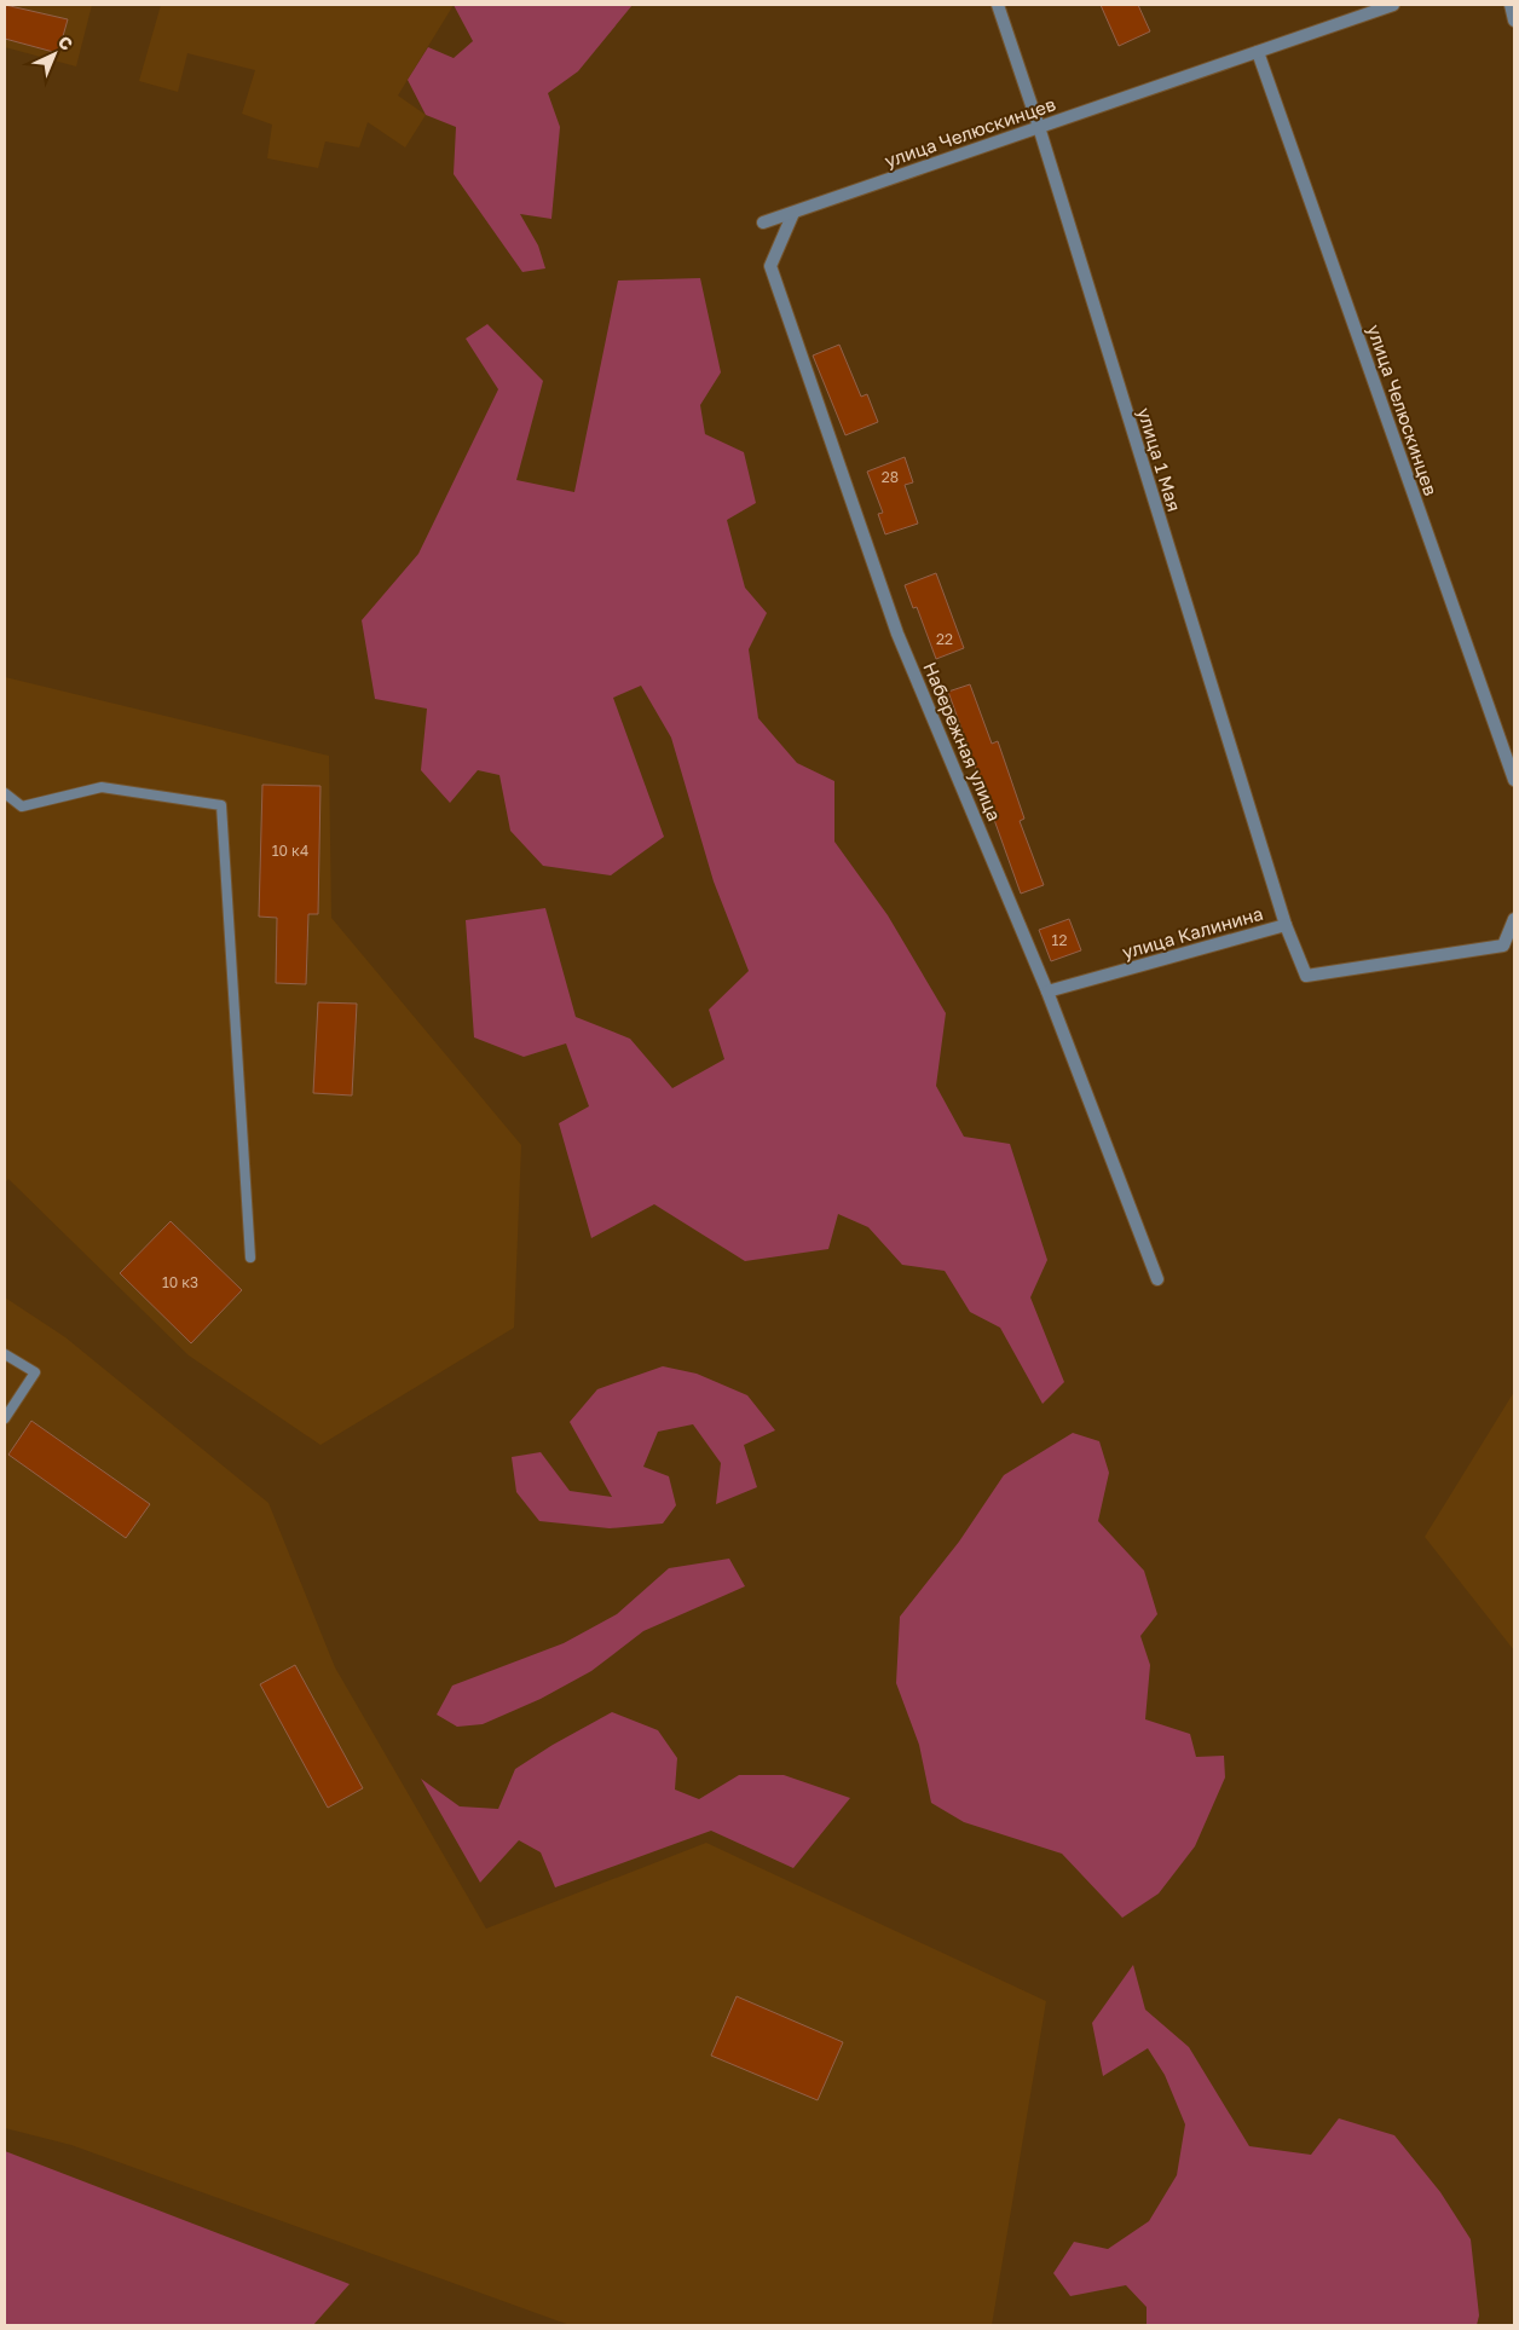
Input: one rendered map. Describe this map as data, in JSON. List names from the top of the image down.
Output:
{
  "streets": {
    "street": [
      "улица Челюскинцев",
      "улица 1 Мая",
      "Набережная улица",
      "улица Калинина"
    ]
  },
  "crossings": [
    ["улица Челюскинцев", "улица 1 Мая"],
    ["улица Челюскинцев", "Набережная улица"],
    ["улица 1 Мая", "улица Калинина"],
    ["Набережная улица", "улица Калинина"]
  ],
  "house_numbers": [
    "28",
    "22",
    "10 к4",
    "12",
    "10 к3"
  ],
  "north": "top right"
}
